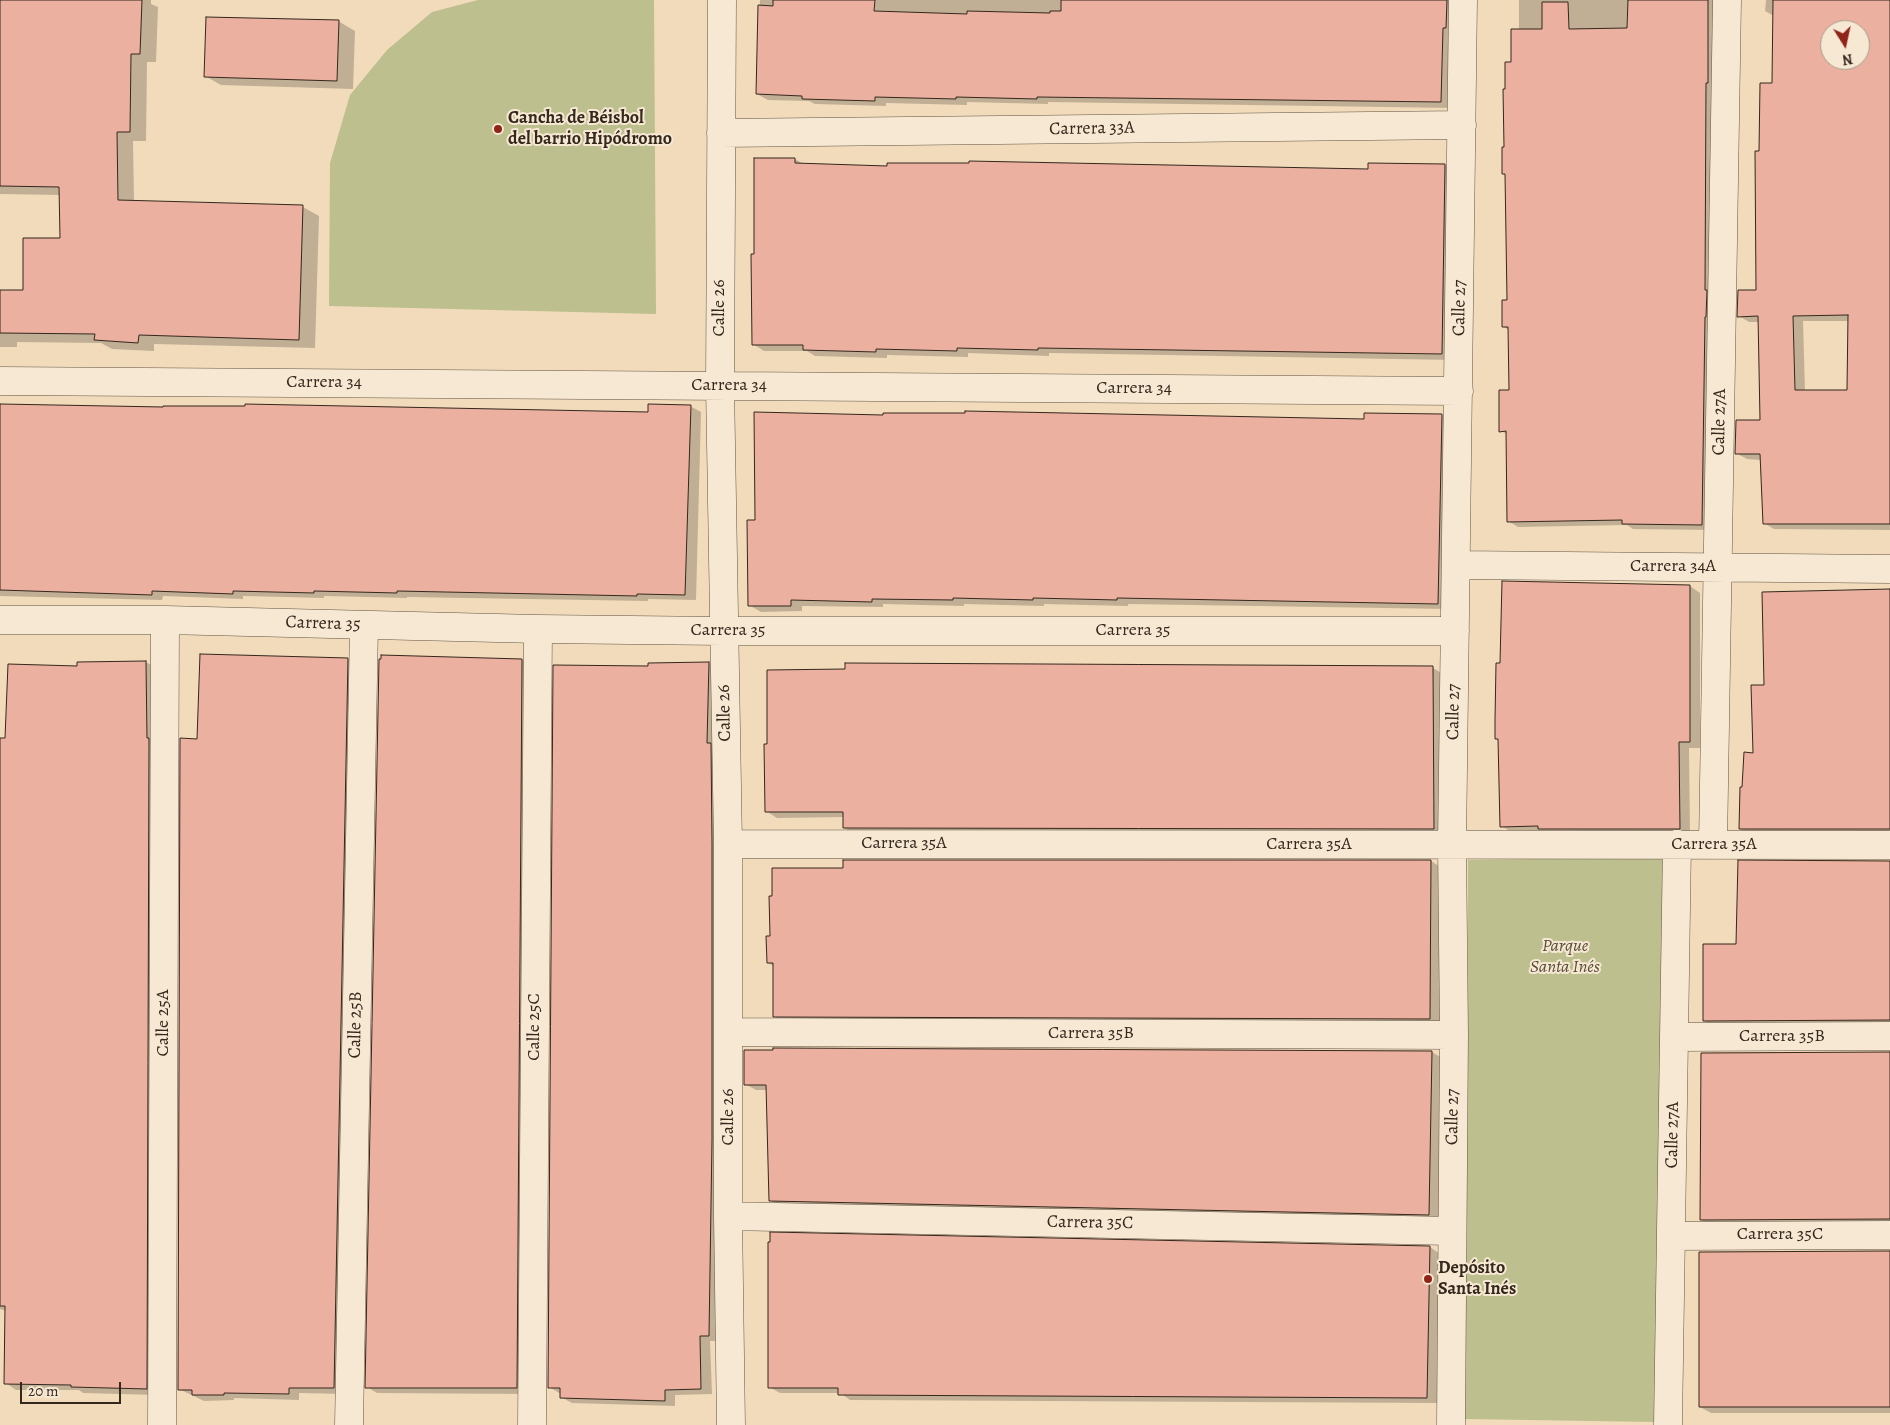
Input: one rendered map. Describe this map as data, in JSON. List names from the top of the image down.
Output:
{
  "streets": {
    "street": [
      "Carrera 33A",
      "Calle 26",
      "Calle 27",
      "Carrera 34",
      "Calle 27A",
      "Carrera 34A",
      "Carrera 35",
      "Carrera 35A",
      "Calle 25A",
      "Calle 25B",
      "Calle 25C",
      "Carrera 35B",
      "Carrera 35C"
    ]
  },
  "crossings": [
    ["Carrera 33A", "Calle 26"],
    ["Carrera 33A", "Calle 27"],
    ["Calle 26", "Carrera 34"],
    ["Calle 26", "Carrera 35"],
    ["Calle 26", "Carrera 35A"],
    ["Calle 26", "Carrera 35B"],
    ["Calle 26", "Carrera 35C"],
    ["Calle 27", "Carrera 34"],
    ["Calle 27", "Carrera 34A"],
    ["Calle 27", "Carrera 35"],
    ["Calle 27", "Carrera 35A"],
    ["Calle 27", "Carrera 35B"],
    ["Calle 27", "Carrera 35C"],
    ["Calle 27A", "Carrera 34A"],
    ["Calle 27A", "Carrera 35A"],
    ["Calle 27A", "Carrera 35B"],
    ["Calle 27A", "Carrera 35C"],
    ["Carrera 35", "Calle 25A"],
    ["Carrera 35", "Calle 25B"],
    ["Carrera 35", "Calle 25C"]
  ],
  "parks": ["Parque Santa Inés"],
  "places": ["Cancha de Béisbol del barrio Hipódromo", "Depósito Santa Inés"],
  "scale_bar": "20 m",
  "north": "bottom"
}
